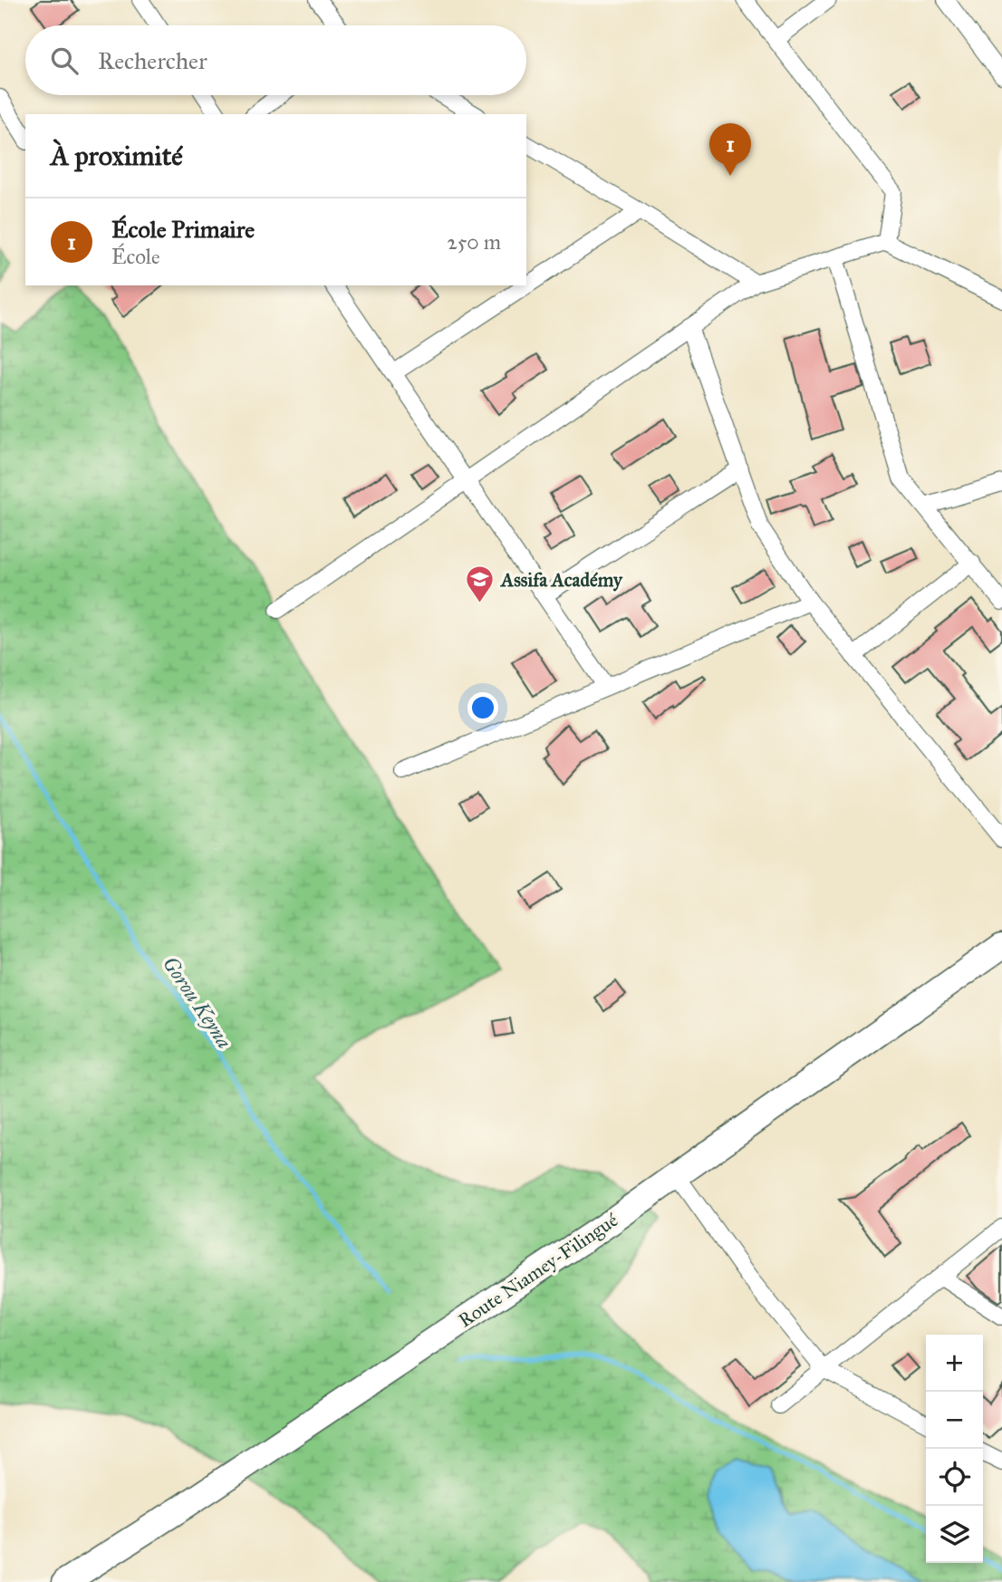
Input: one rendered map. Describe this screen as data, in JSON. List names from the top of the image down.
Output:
{
  "streets": {
    "main road": ["Route Niamey-Filingué"]
  },
  "water": ["Gorou Keyna"],
  "places": {
    "school or university": ["Assifa Académy"]
  },
  "page": {
    "search": "Rechercher",
    "heading": "À proximité",
    "pins": "1",
    "list": [
      {
        "mark": "1",
        "name": "École Primaire",
        "note": "École",
        "value": "250 m"
      }
    ],
    "map_buttons": ["+", "−"]
  }
}
